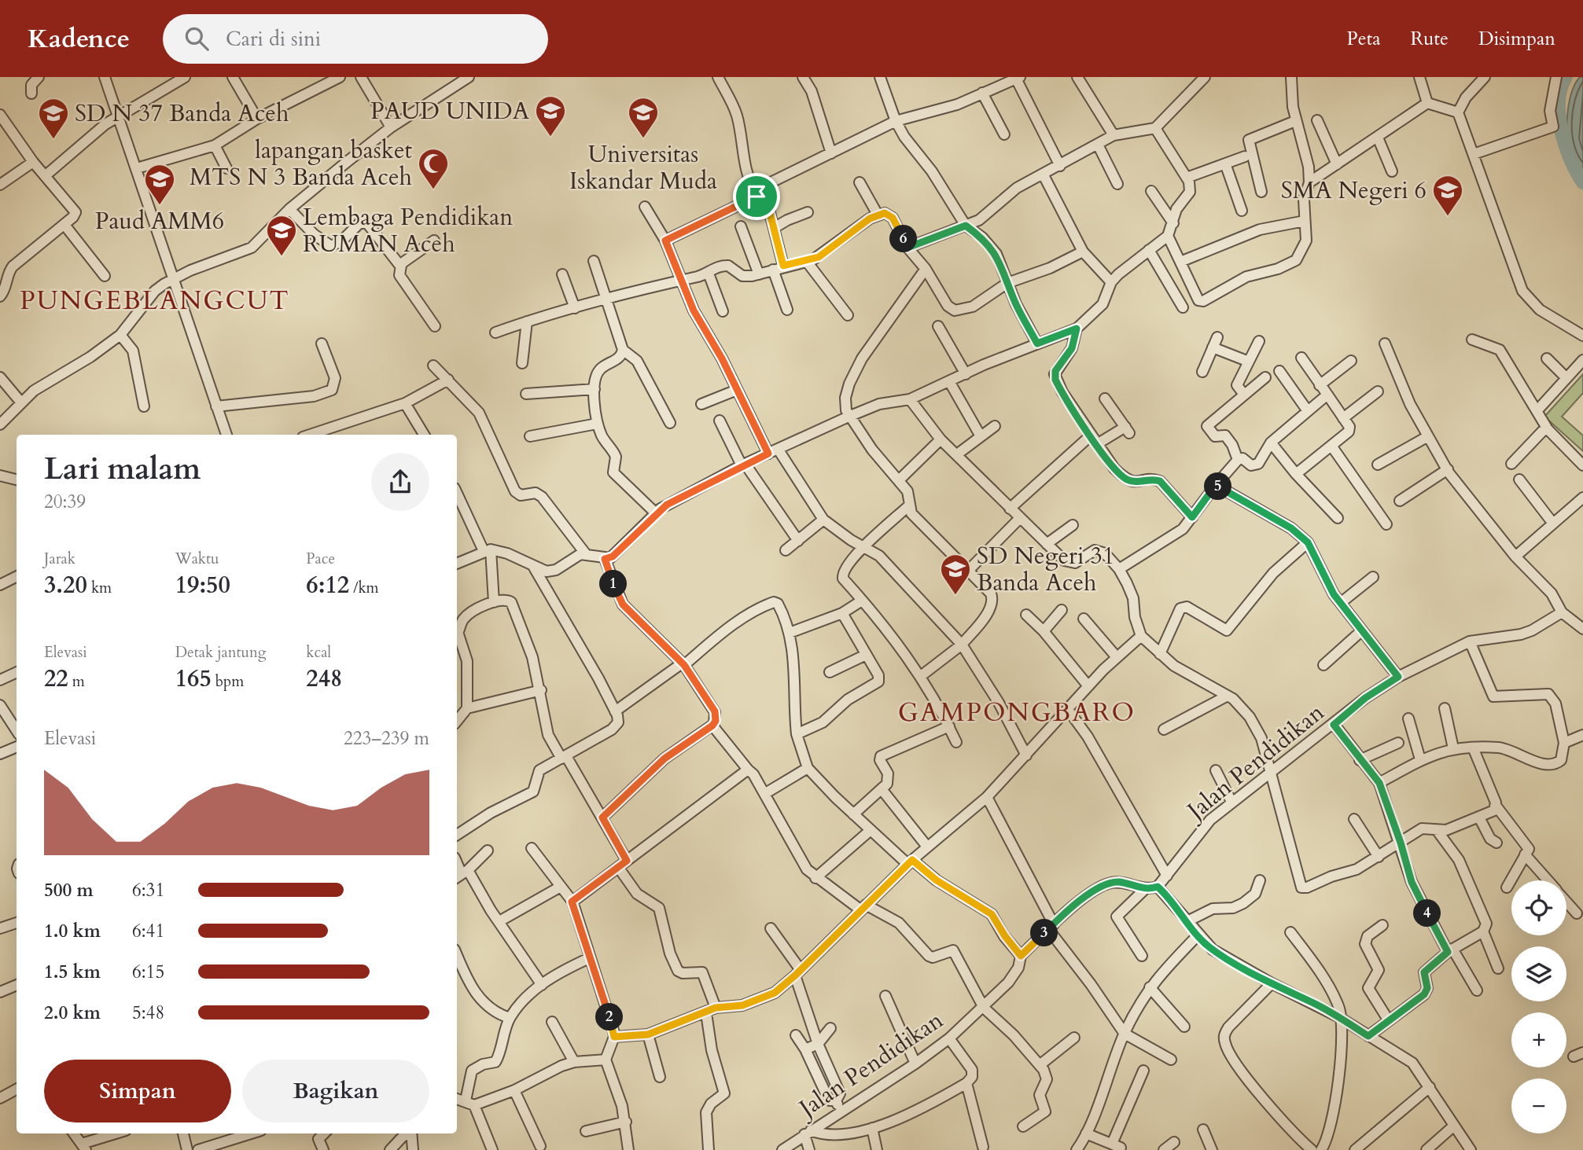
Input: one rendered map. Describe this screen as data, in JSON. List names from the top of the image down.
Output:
{
  "streets": {
    "street": ["Jalan Pendidikan"]
  },
  "districts": ["PUNGEBLANGCUT", "GAMPONGBARO"],
  "places": {
    "school or university": [
      "PAUD UNIDA",
      "Universitas Iskandar Muda",
      "SD N 37 Banda Aceh",
      "Paud AMM6",
      "SMA Negeri 6",
      "Lembaga Pendidikan RUMAN Aceh",
      "SD Negeri 31 Banda Aceh"
    ],
    "mosque": ["lapangan basket MTS N 3 Banda Aceh"]
  },
  "page": {
    "header": "Kadence",
    "search": "Cari di sini",
    "nav": ["Peta", "Rute", "Disimpan"],
    "pins": [
      "6",
      "5",
      "1",
      "4",
      "3",
      "2"
    ],
    "heading": ["Lari malam", "20:39"],
    "stats": [
      ["Jarak", "3.20 km"],
      ["Waktu", "19:50"],
      ["Pace", "6:12 /km"],
      ["Elevasi", "22 m"],
      ["Detak jantung", "165 bpm"],
      ["kcal", "248"]
    ],
    "chart": ["Elevasi", "223–239 m"],
    "list": [
      {
        "name": "500 m",
        "note": "6:31"
      },
      {
        "name": "1.0 km",
        "note": "6:41"
      },
      {
        "name": "1.5 km",
        "note": "6:15"
      },
      {
        "name": "2.0 km",
        "note": "5:48"
      }
    ],
    "map_buttons": ["+", "−"],
    "buttons": ["Simpan", "Bagikan"]
  }
}
